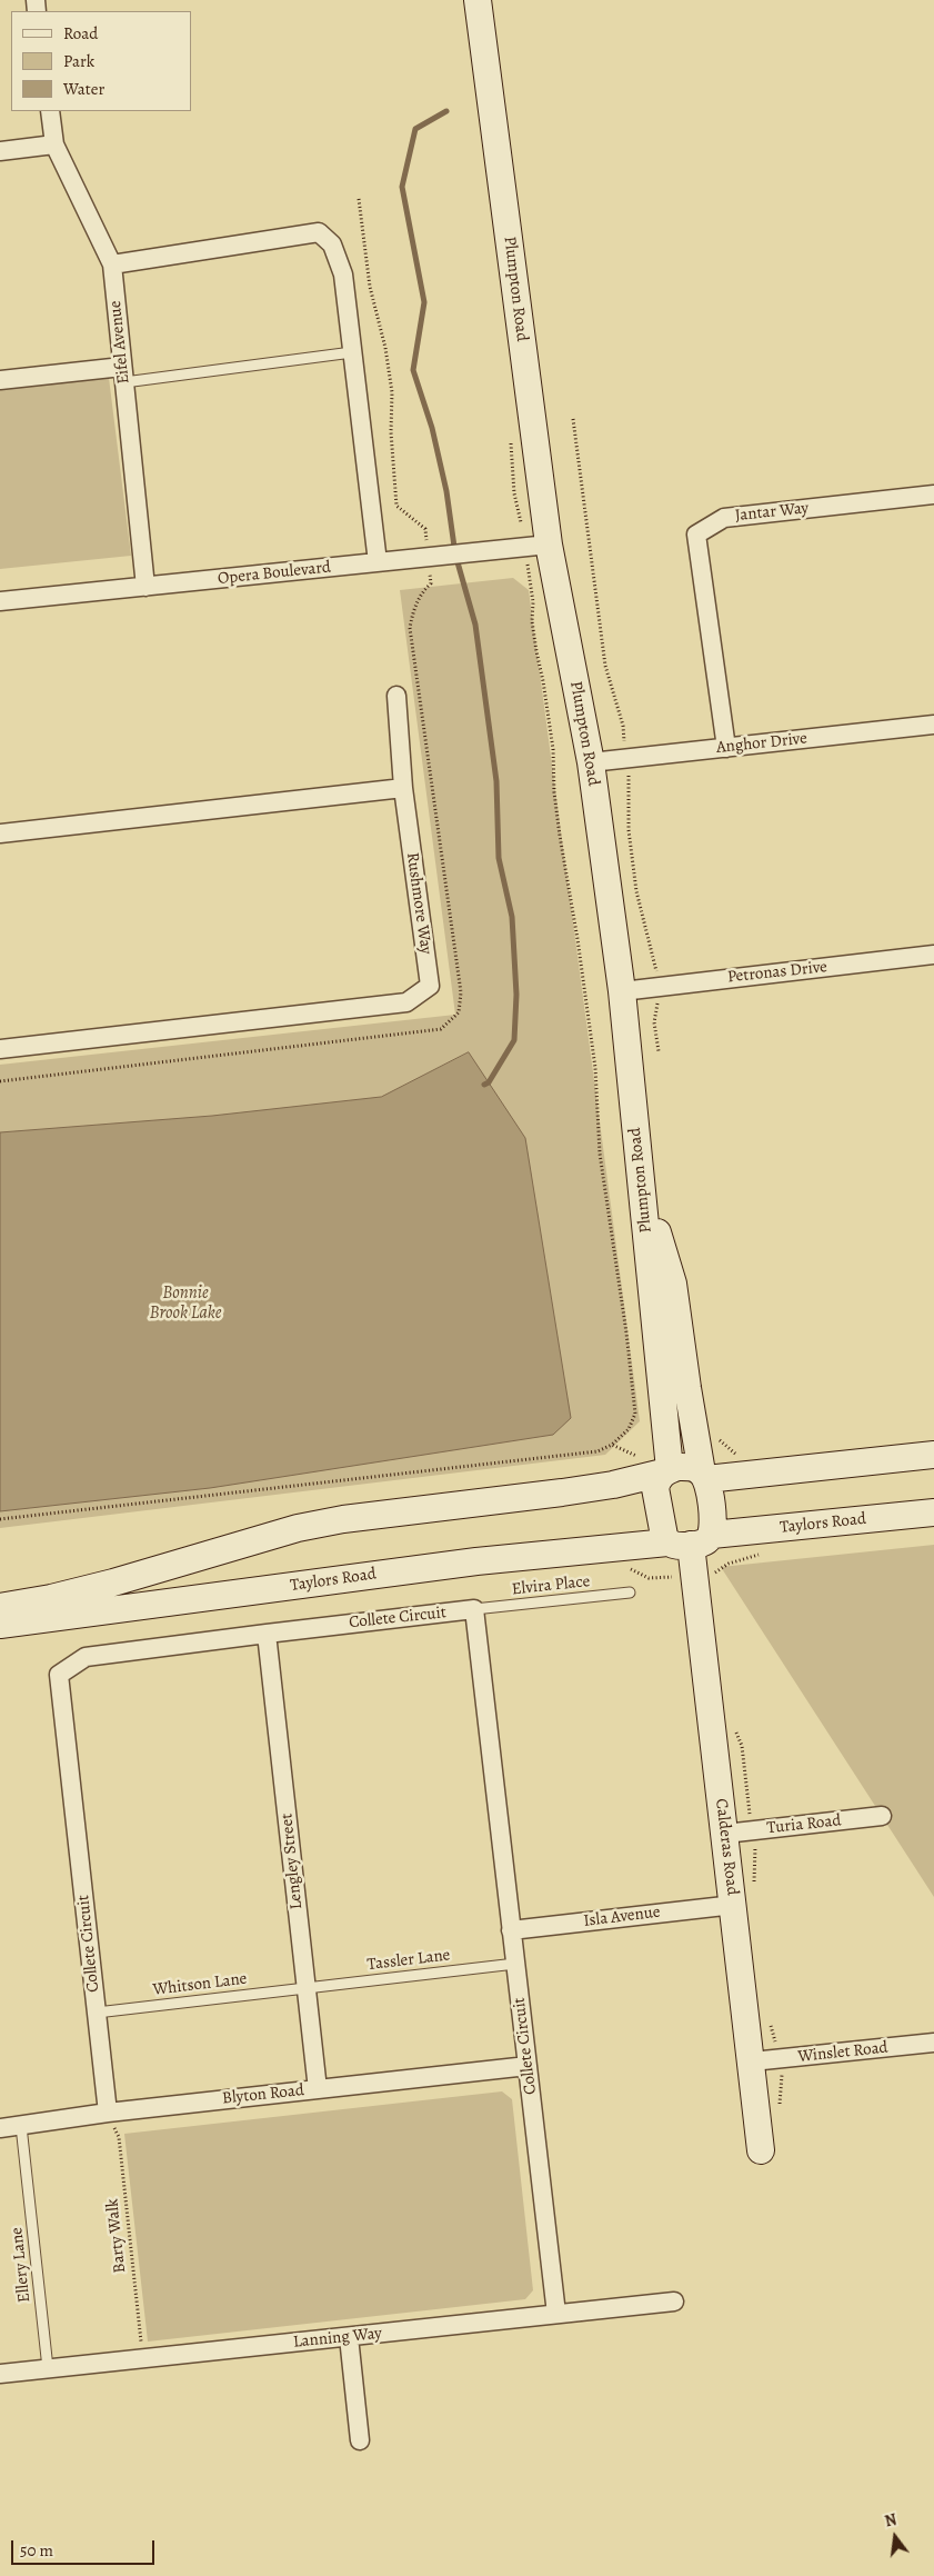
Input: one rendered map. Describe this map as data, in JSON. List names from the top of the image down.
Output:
{
  "streets": {
    "street": [
      "Plumpton Road",
      "Eifel Avenue",
      "Jantar Way",
      "Opera Boulevard",
      "Anghor Drive",
      "Rushmore Way",
      "Petronas Drive",
      "Taylors Road",
      "Collete Circuit",
      "Turia Road",
      "Calderas Road",
      "Lengley Street",
      "Isla Avenue",
      "Winslet Road",
      "Blyton Road",
      "Lanning Way"
    ],
    "lane": [
      "Elvira Place",
      "Tassler Lane",
      "Whitson Lane",
      "Ellery Lane"
    ],
    "path": ["Barty Walk"]
  },
  "crossings": [
    ["Plumpton Road", "Opera Boulevard"],
    ["Plumpton Road", "Anghor Drive"],
    ["Plumpton Road", "Petronas Drive"],
    ["Plumpton Road", "Taylors Road"],
    ["Plumpton Road", "Calderas Road"],
    ["Eifel Avenue", "Opera Boulevard"],
    ["Jantar Way", "Anghor Drive"],
    ["Taylors Road", "Calderas Road"],
    ["Elvira Place", "Collete Circuit"],
    ["Collete Circuit", "Lengley Street"],
    ["Collete Circuit", "Isla Avenue"],
    ["Collete Circuit", "Tassler Lane"],
    ["Collete Circuit", "Whitson Lane"],
    ["Collete Circuit", "Blyton Road"],
    ["Collete Circuit", "Barty Walk"],
    ["Collete Circuit", "Lanning Way"],
    ["Turia Road", "Calderas Road"],
    ["Calderas Road", "Isla Avenue"],
    ["Calderas Road", "Winslet Road"],
    ["Lengley Street", "Tassler Lane"],
    ["Lengley Street", "Whitson Lane"],
    ["Lengley Street", "Blyton Road"],
    ["Tassler Lane", "Whitson Lane"],
    ["Blyton Road", "Barty Walk"],
    ["Blyton Road", "Ellery Lane"],
    ["Barty Walk", "Lanning Way"],
    ["Ellery Lane", "Lanning Way"]
  ],
  "water": ["Bonnie Brook Lake"],
  "legend": ["Road", "Park", "Water"],
  "scale_bar": "50 m",
  "north": "top"
}
